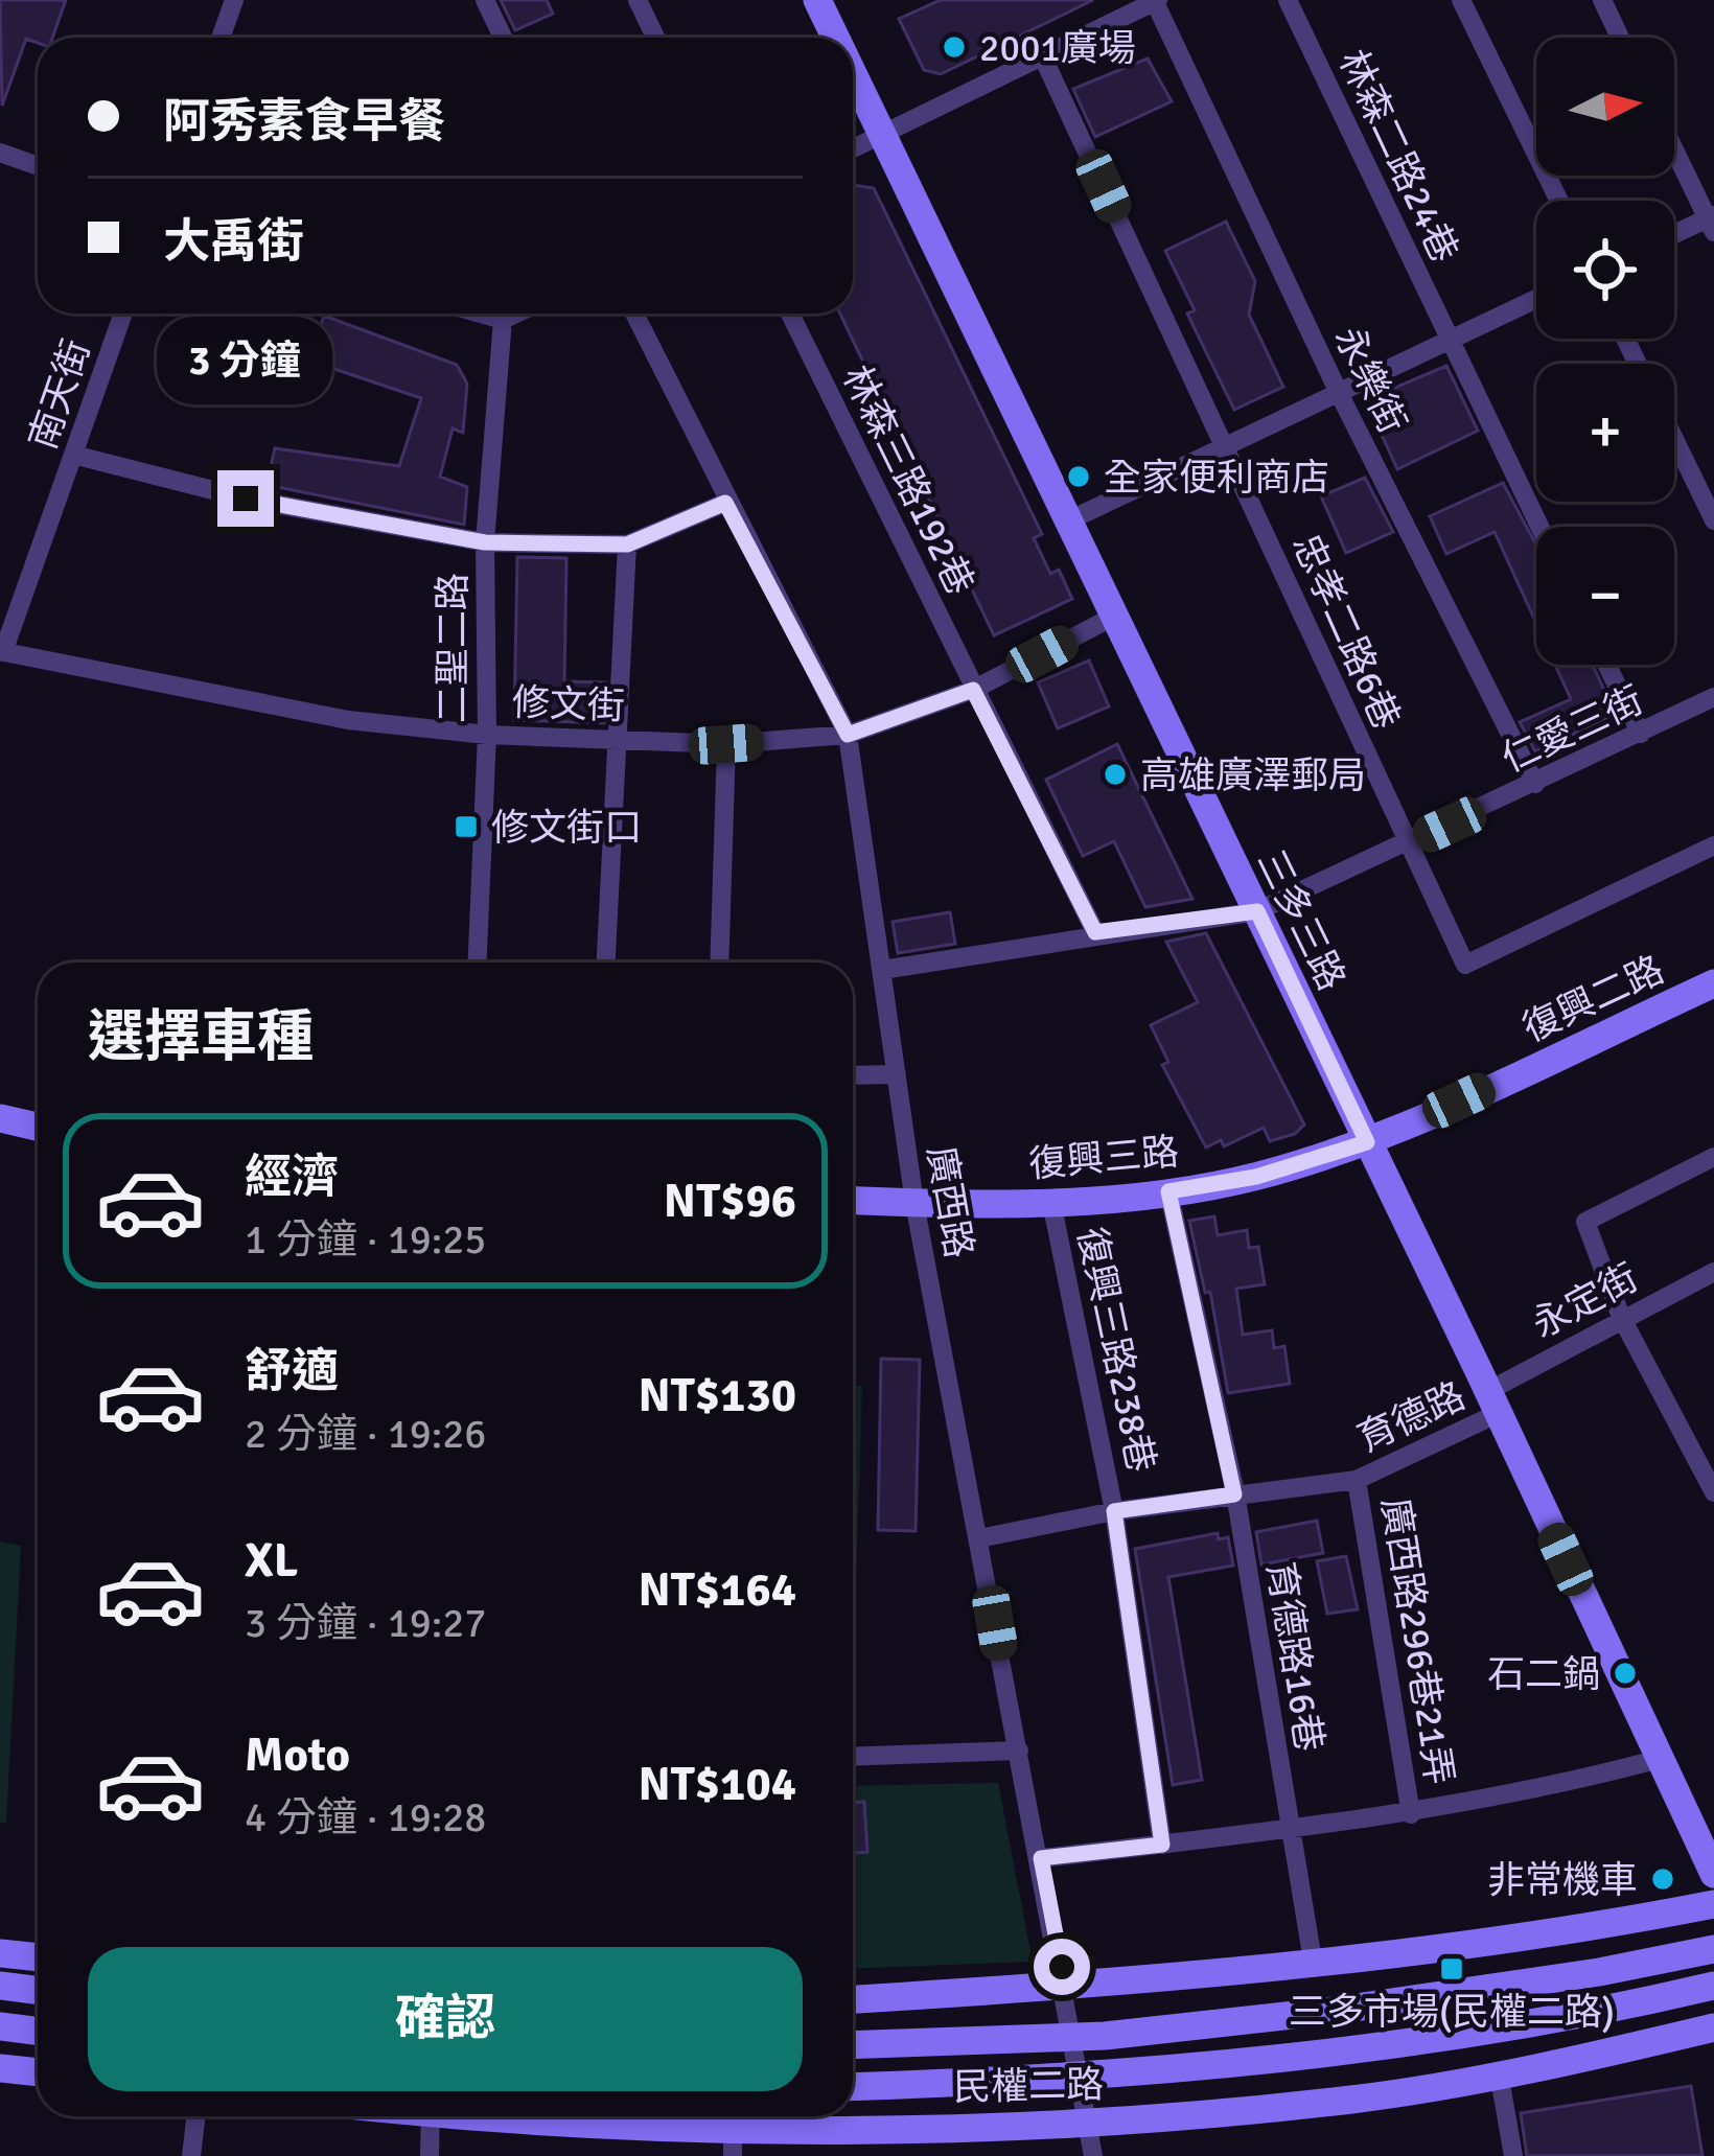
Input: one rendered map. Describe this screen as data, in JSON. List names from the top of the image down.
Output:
{
  "streets": {
    "street": [
      "林森二路24巷",
      "永樂街",
      "南天街",
      "林森三路192巷",
      "忠孝二路6巷",
      "二聖二路",
      "修文街",
      "仁愛三街",
      "三多三路",
      "復興二路",
      "復興三路",
      "廣西路",
      "永定街",
      "復興三路238巷",
      "育德路",
      "廣西路296巷21弄",
      "育德路16巷",
      "民權二路"
    ]
  },
  "crossings": [
    ["永樂街", "仁愛三街"],
    ["南天街", "修文街"],
    ["林森三路192巷", "修文街"],
    ["林森三路192巷", "仁愛三街"],
    ["忠孝二路6巷", "仁愛三街"],
    ["二聖二路", "修文街"],
    ["修文街", "三多三路"],
    ["修文街", "廣西路"],
    ["仁愛三街", "三多三路"],
    ["仁愛三街", "廣西路"],
    ["三多三路", "復興二路"],
    ["三多三路", "復興三路"],
    ["三多三路", "永定街"],
    ["三多三路", "育德路"],
    ["復興二路", "復興三路"],
    ["復興三路", "廣西路"],
    ["復興三路", "復興三路238巷"],
    ["復興三路", "育德路16巷"],
    ["廣西路", "育德路"],
    ["廣西路", "民權二路"],
    ["永定街", "育德路"],
    ["復興三路238巷", "育德路"],
    ["育德路", "廣西路296巷21弄"],
    ["育德路", "育德路16巷"]
  ],
  "places": {
    "other": [
      "2001廣場",
      "全家便利商店",
      "高雄廣澤郵局",
      "石二鍋",
      "非常機車"
    ],
    "transit": ["修文街口", "三多市場(民權二路)"]
  },
  "north": "right",
  "page": {
    "map_buttons": ["+", "−"],
    "banner": ["阿秀素食早餐", "大禹街"],
    "bubble": "3 分鐘",
    "heading": "選擇車種",
    "list": [
      {
        "name": "經濟",
        "note": "1 分鐘 · 19:25",
        "value": "NT$96"
      },
      {
        "name": "舒適",
        "note": "2 分鐘 · 19:26",
        "value": "NT$130"
      },
      {
        "name": "XL",
        "note": "3 分鐘 · 19:27",
        "value": "NT$164"
      },
      {
        "name": "Moto",
        "note": "4 分鐘 · 19:28",
        "value": "NT$104"
      }
    ],
    "buttons": "確認"
  }
}
